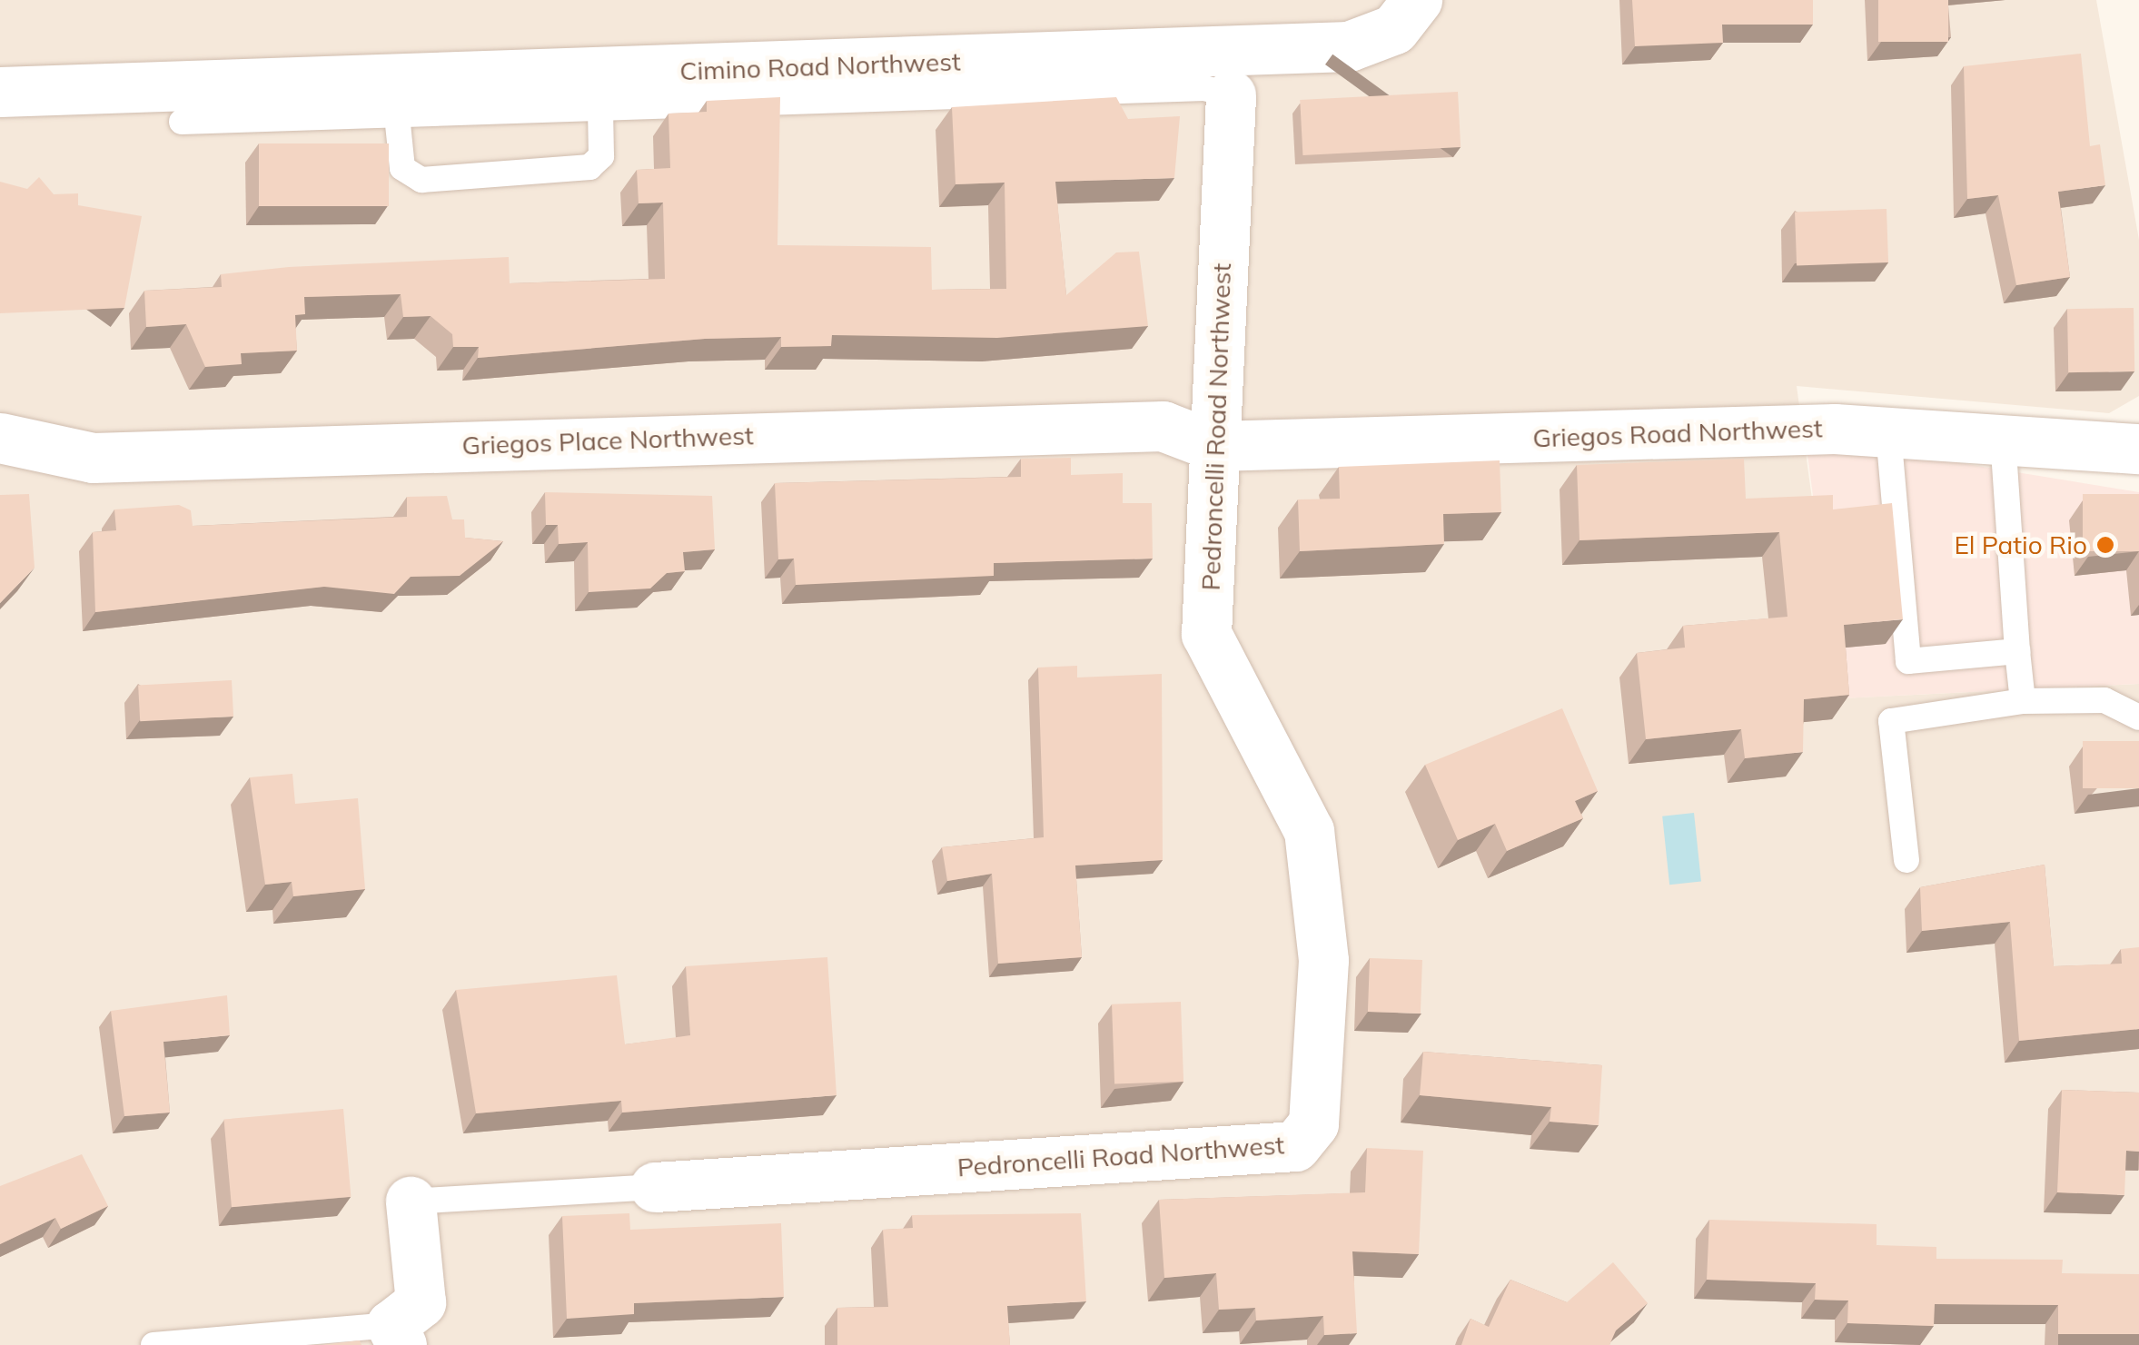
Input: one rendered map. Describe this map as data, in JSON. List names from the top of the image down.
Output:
{
  "streets": {
    "street": [
      "Cimino Road Northwest",
      "Pedroncelli Road Northwest",
      "Griegos Road Northwest",
      "Griegos Place Northwest"
    ]
  },
  "crossings": [
    ["Pedroncelli Road Northwest", "Griegos Road Northwest"],
    ["Pedroncelli Road Northwest", "Griegos Place Northwest"],
    ["Griegos Road Northwest", "Griegos Place Northwest"]
  ],
  "places": ["El Patio Rio"]
}
